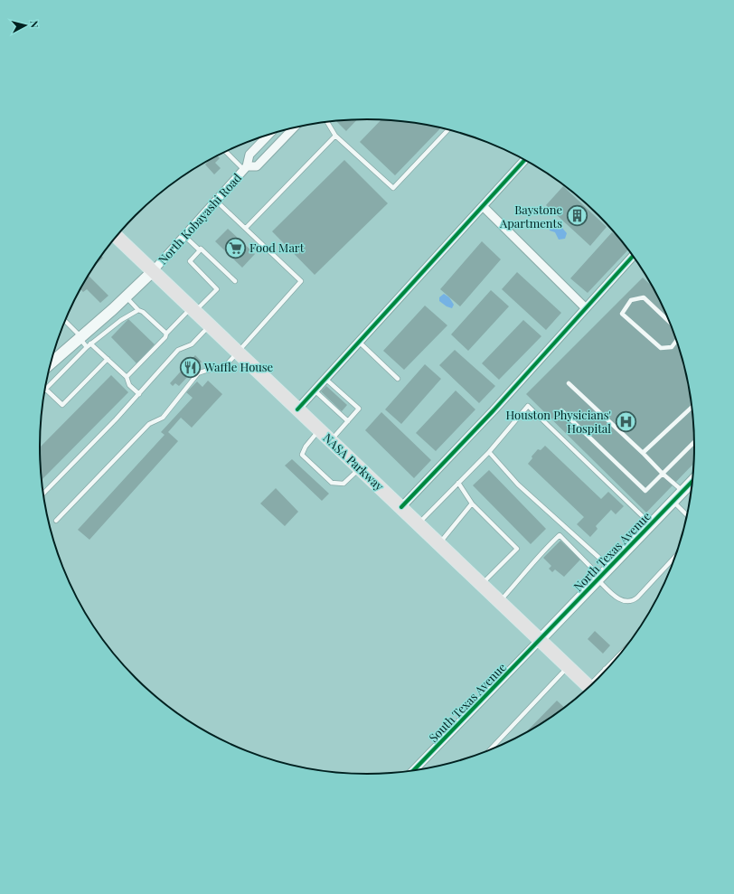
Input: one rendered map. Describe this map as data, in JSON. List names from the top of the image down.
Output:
{
  "streets": {
    "main road": ["NASA Parkway"],
    "street": ["North Kobayashi Road", "North Texas Avenue", "South Texas Avenue"]
  },
  "crossings": [
    ["North Kobayashi Road", "NASA Parkway"],
    ["NASA Parkway", "North Texas Avenue"],
    ["NASA Parkway", "South Texas Avenue"],
    ["North Texas Avenue", "South Texas Avenue"]
  ],
  "places": {
    "building": ["Baystone Apartments"],
    "supermarket": ["Food Mart"],
    "restaurant": ["Waffle House"],
    "hospital": ["Houston Physicians' Hospital"]
  },
  "north": "right"
}
